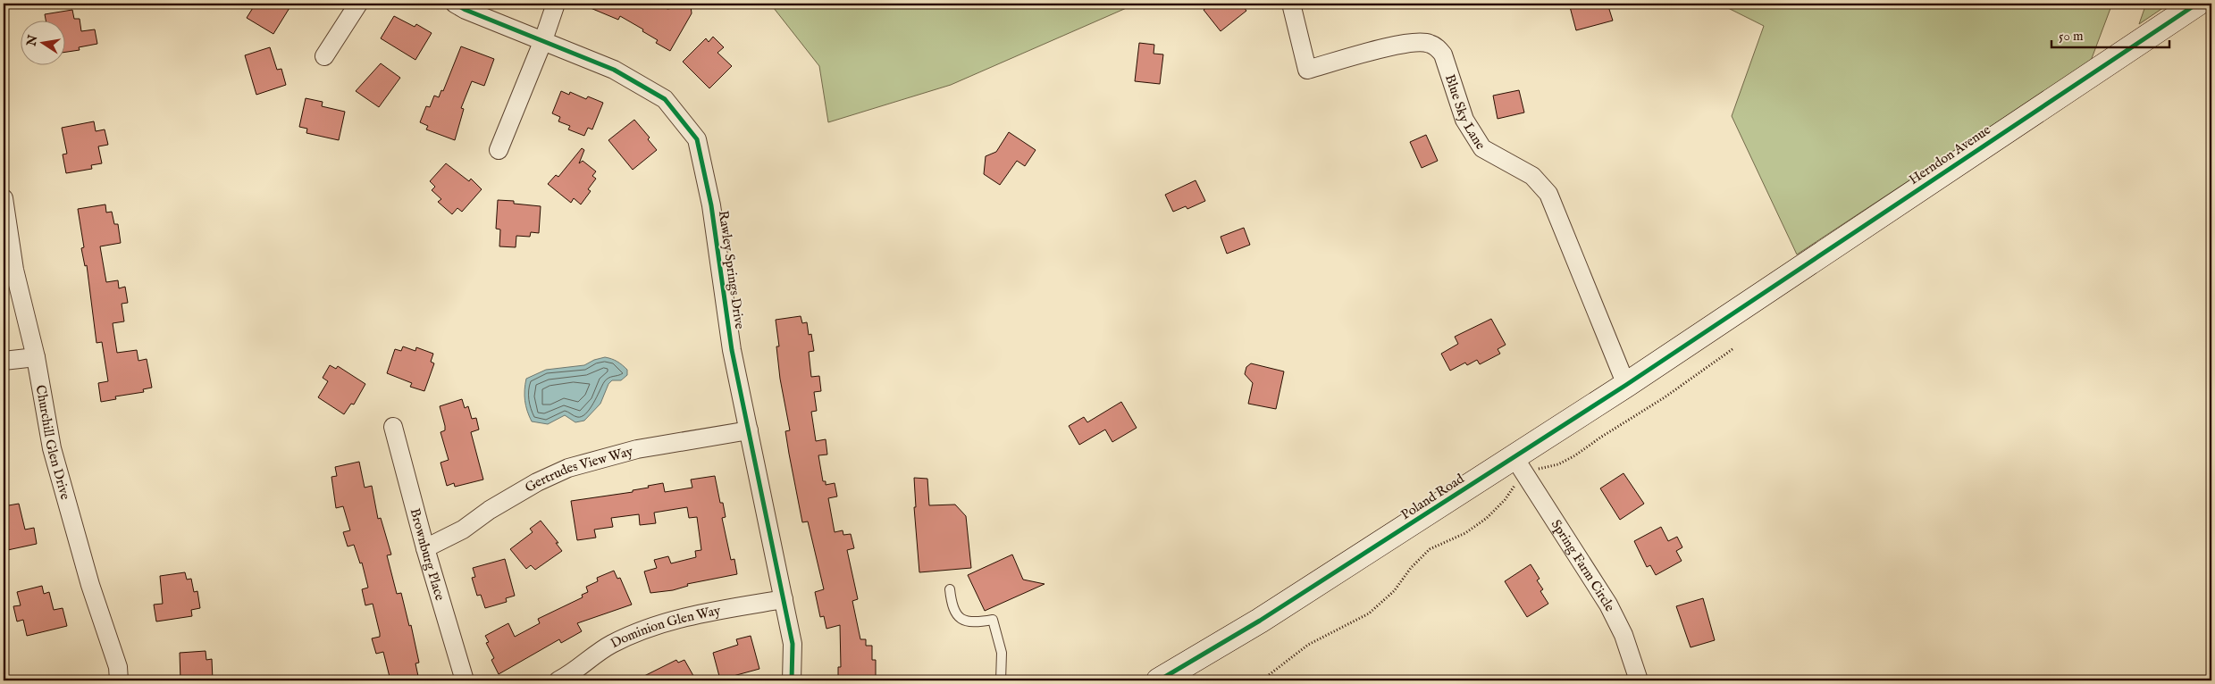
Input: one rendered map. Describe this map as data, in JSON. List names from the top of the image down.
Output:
{
  "streets": {
    "street": [
      "Blue Sky Lane",
      "Herndon Avenue",
      "Rawley Springs Drive",
      "Churchill Glen Drive",
      "Gertrudes View Way",
      "Poland Road",
      "Brownburg Place",
      "Spring Farm Circle",
      "Dominion Glen Way"
    ]
  },
  "crossings": [
    ["Blue Sky Lane", "Poland Road"],
    ["Herndon Avenue", "Poland Road"],
    ["Rawley Springs Drive", "Gertrudes View Way"],
    ["Rawley Springs Drive", "Dominion Glen Way"],
    ["Gertrudes View Way", "Brownburg Place"],
    ["Poland Road", "Spring Farm Circle"]
  ],
  "scale_bar": "50 m",
  "north": "left"
}
